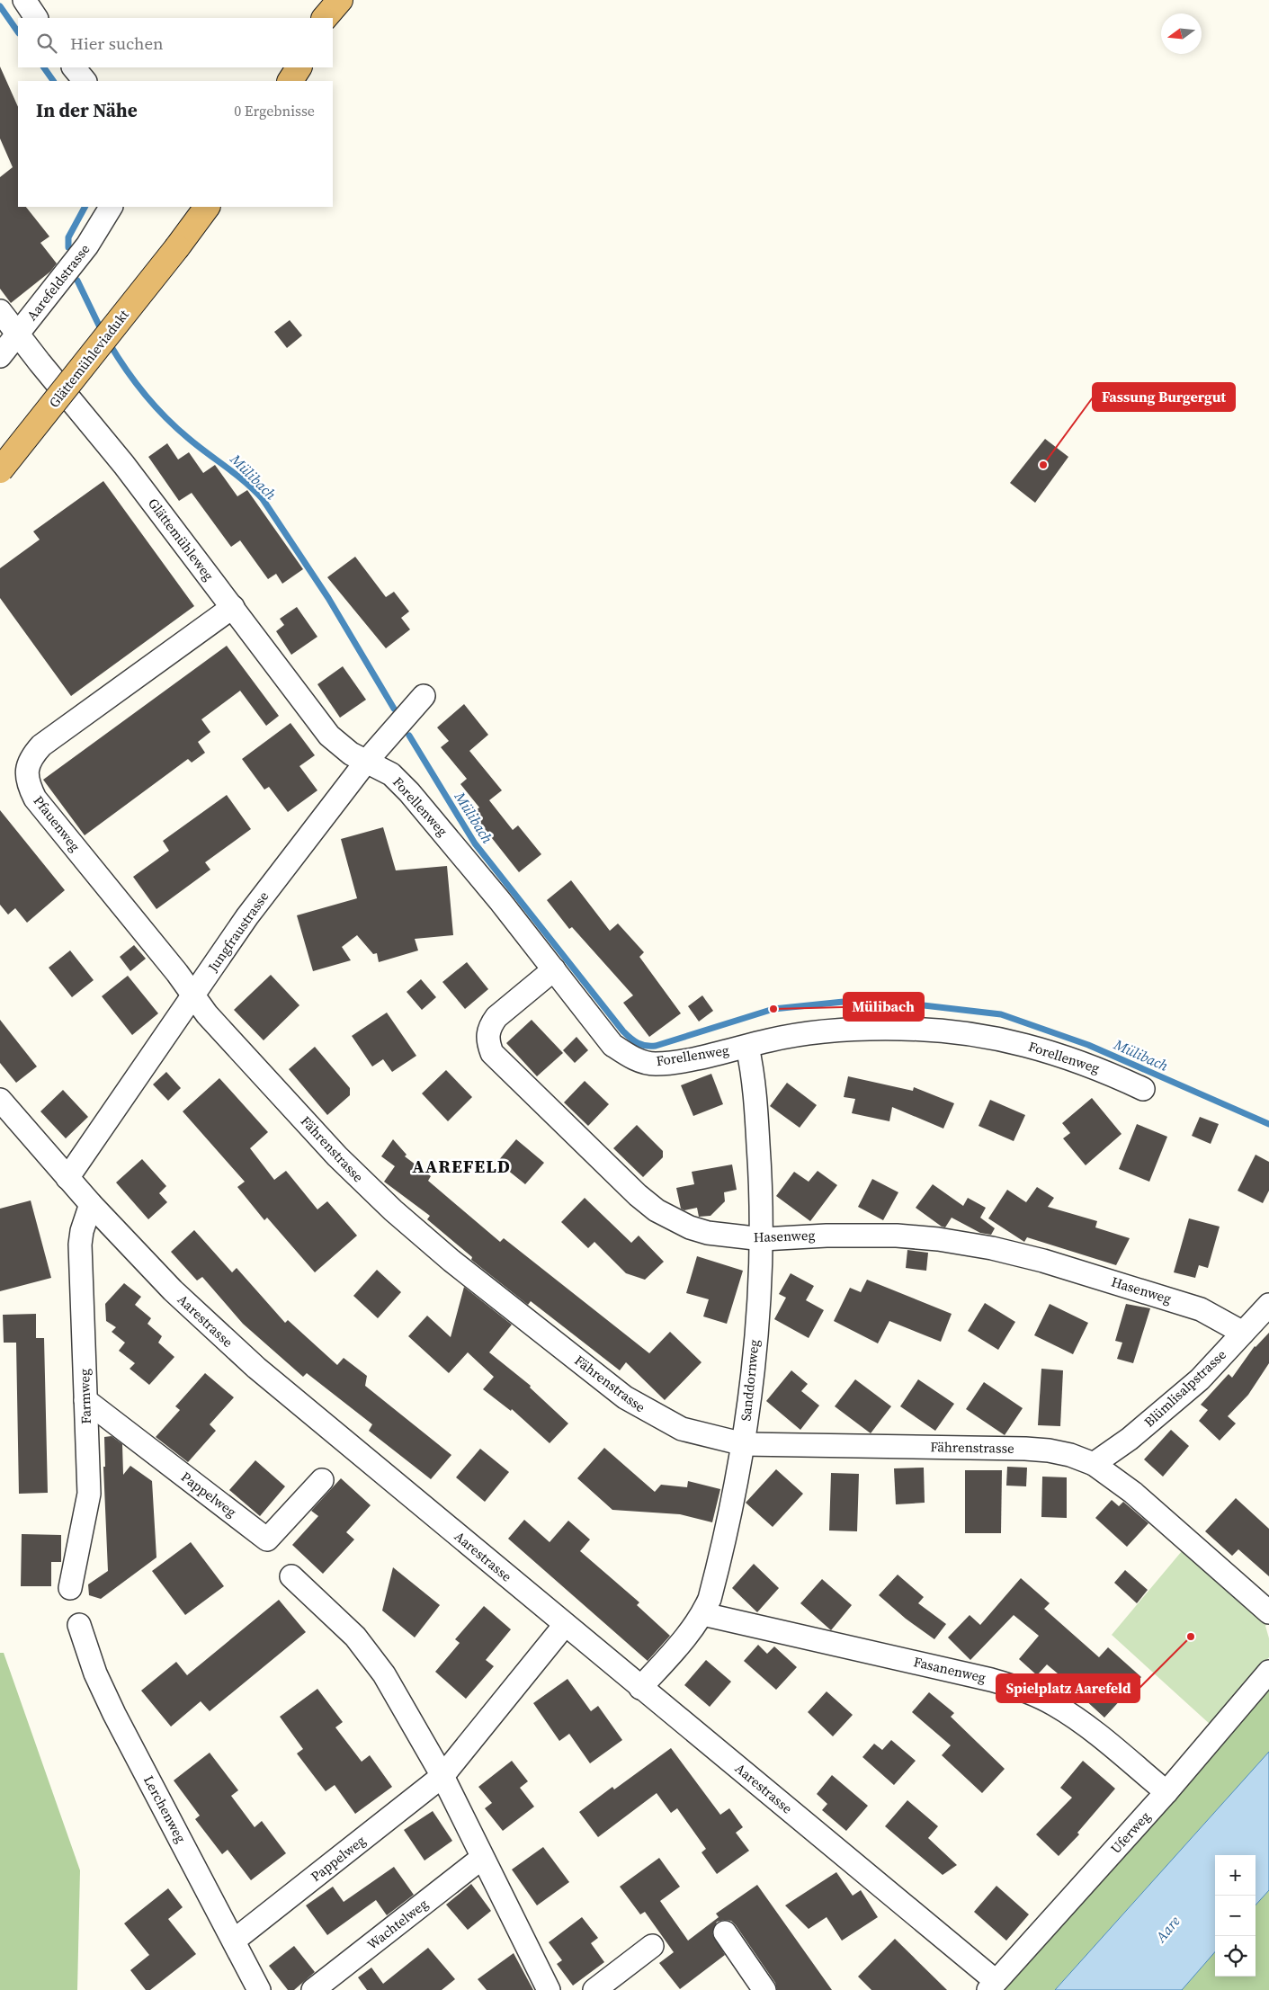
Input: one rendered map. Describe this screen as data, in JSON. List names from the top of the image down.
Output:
{
  "streets": {
    "highway": ["Glättemühleviadukt"],
    "street": [
      "Aarefeldstrasse",
      "Glättemühleweg",
      "Forellenweg",
      "Pfauenweg",
      "Jungfraustrasse",
      "Fährenstrasse",
      "Hasenweg",
      "Aarestrasse",
      "Sanddornweg",
      "Blümlisalpstrasse",
      "Farmweg",
      "Pappelweg",
      "Fasanenweg",
      "Lerchenweg",
      "Uferweg",
      "Wachtelweg"
    ]
  },
  "crossings": [
    ["Aarefeldstrasse", "Glättemühleweg"],
    ["Glättemühleweg", "Forellenweg"],
    ["Glättemühleweg", "Pfauenweg"],
    ["Glättemühleweg", "Jungfraustrasse"],
    ["Forellenweg", "Jungfraustrasse"],
    ["Forellenweg", "Hasenweg"],
    ["Forellenweg", "Sanddornweg"],
    ["Pfauenweg", "Jungfraustrasse"],
    ["Pfauenweg", "Fährenstrasse"],
    ["Jungfraustrasse", "Fährenstrasse"],
    ["Jungfraustrasse", "Aarestrasse"],
    ["Fährenstrasse", "Sanddornweg"],
    ["Fährenstrasse", "Blümlisalpstrasse"],
    ["Hasenweg", "Sanddornweg"],
    ["Hasenweg", "Blümlisalpstrasse"],
    ["Aarestrasse", "Sanddornweg"],
    ["Aarestrasse", "Farmweg"],
    ["Aarestrasse", "Pappelweg"],
    ["Aarestrasse", "Uferweg"],
    ["Sanddornweg", "Fasanenweg"],
    ["Farmweg", "Pappelweg"],
    ["Pappelweg", "Lerchenweg"],
    ["Fasanenweg", "Uferweg"]
  ],
  "districts": ["AAREFELD"],
  "water": ["Mülibach", "Aare"],
  "places": ["Fassung Burgergut", "Mülibach", "Spielplatz Aarefeld"],
  "north": "left",
  "page": {
    "search": "Hier suchen",
    "heading": ["In der Nähe", "0 Ergebnisse"],
    "map_buttons": ["+", "−"]
  }
}
